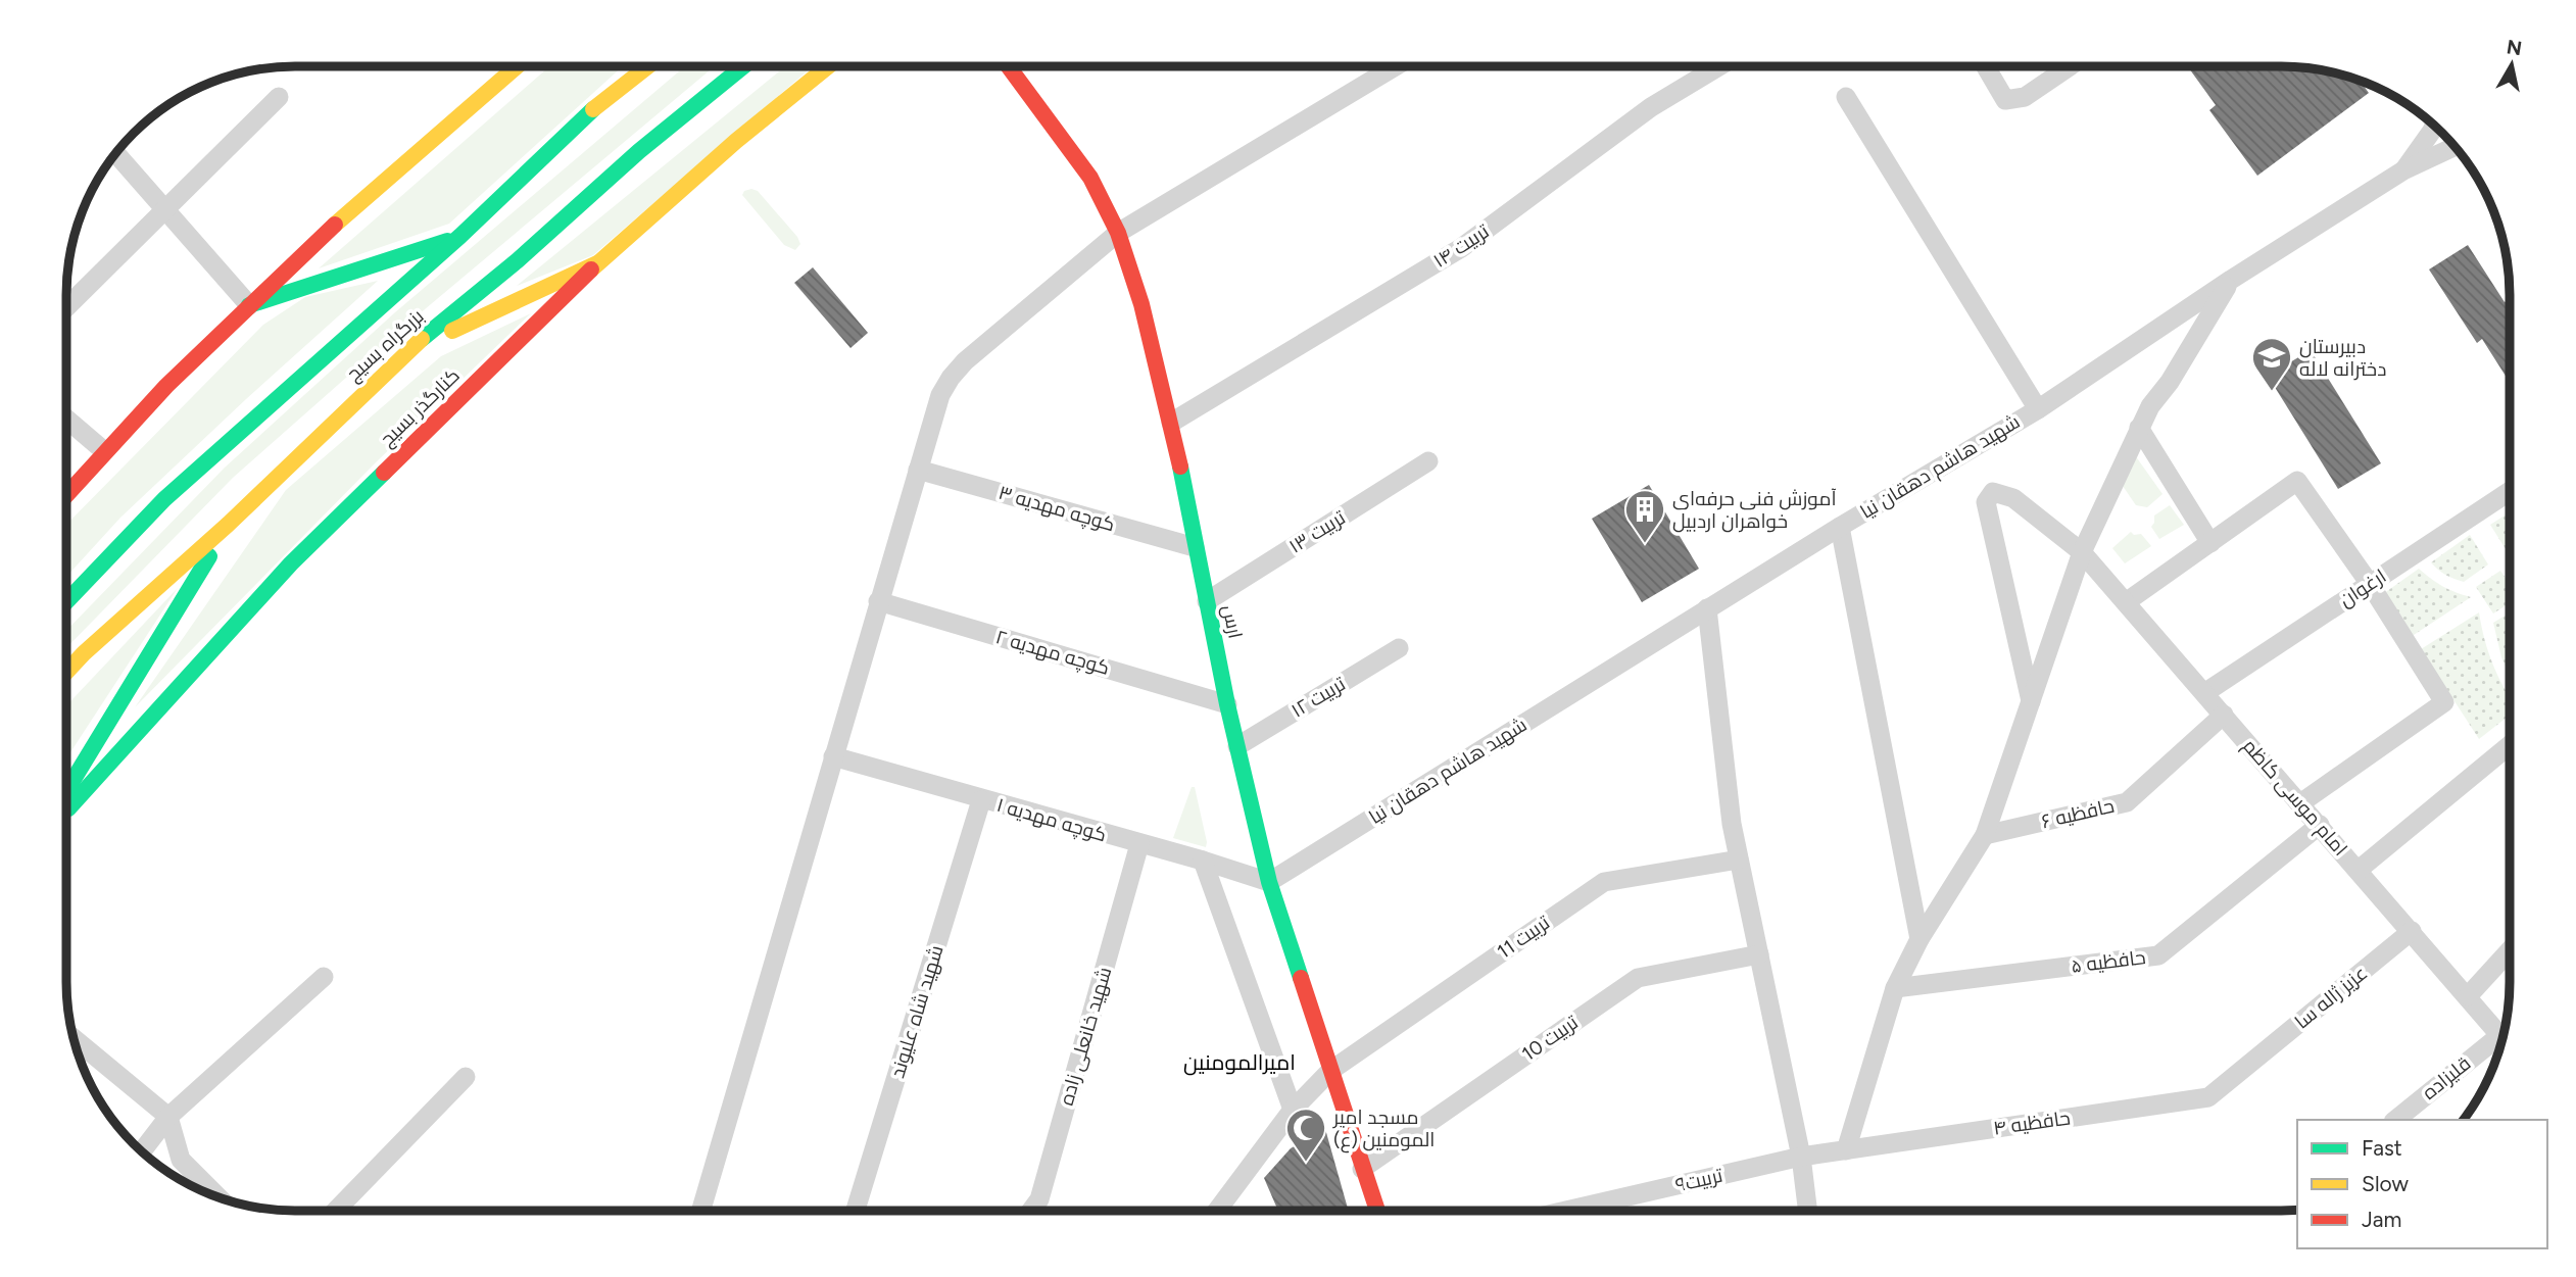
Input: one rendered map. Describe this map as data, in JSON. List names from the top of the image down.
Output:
{
  "streets": {
    "main road": ["بزرگراه بسیج", "کنارگذر بسیج", "ارس"],
    "street": [
      "تربیت ۱۴",
      "شهید هاشم دهقان نیا",
      "کوچه مهدیه ۳",
      "تربیت ۱۳",
      "ارغوان",
      "کوچه مهدیه ۲",
      "تربیت ۱۲",
      "امام موسی کاظم",
      "حافظیه ۶",
      "کوچه مهدیه ۱",
      "تربیت 11",
      "حافظیه ۵",
      "عزیز ژاله سا",
      "شهید شاه علیوند",
      "شهید خانعلی زاده",
      "تربیت 10",
      "قلیزاده",
      "حافظیه ۴",
      "تربیت۹"
    ]
  },
  "crossings": [
    ["تربیت ۱۴", "ارس"],
    ["شهید هاشم دهقان نیا", "ارس"],
    ["شهید هاشم دهقان نیا", "کوچه مهدیه ۱"],
    ["کوچه مهدیه ۳", "ارس"],
    ["تربیت ۱۳", "ارس"],
    ["ارغوان", "امام موسی کاظم"],
    ["ارس", "کوچه مهدیه ۲"],
    ["ارس", "تربیت ۱۲"],
    ["ارس", "کوچه مهدیه ۱"],
    ["ارس", "تربیت 11"],
    ["ارس", "تربیت 10"],
    ["امام موسی کاظم", "حافظیه ۶"],
    ["امام موسی کاظم", "حافظیه ۵"],
    ["امام موسی کاظم", "عزیز ژاله سا"],
    ["کوچه مهدیه ۱", "شهید شاه علیوند"],
    ["کوچه مهدیه ۱", "شهید خانعلی زاده"],
    ["عزیز ژاله سا", "حافظیه ۴"],
    ["حافظیه ۴", "تربیت۹"]
  ],
  "districts": ["امیرالمومنین"],
  "places": {
    "school or university": ["دبیرستان دخترانه لاله"],
    "building": ["آموزش فنی حرفه‌ای خواهران اردبیل"],
    "mosque": ["مسجد امیر المومنین (ع)"]
  },
  "legend": ["Fast", "Slow", "Jam"],
  "north": "top"
}
